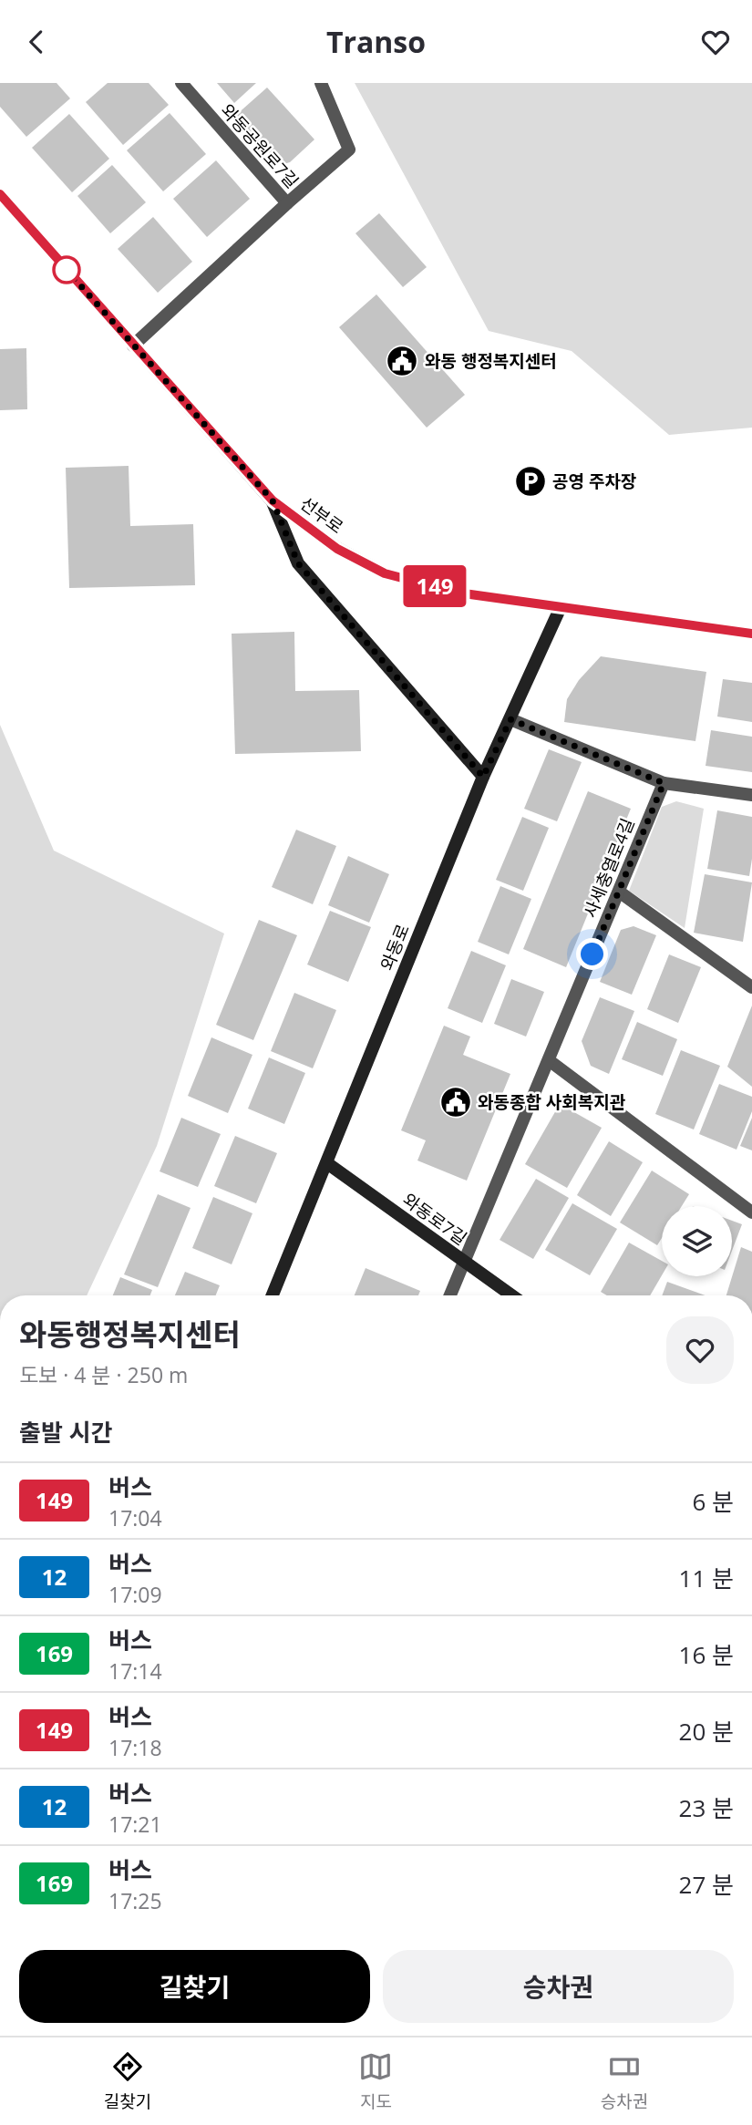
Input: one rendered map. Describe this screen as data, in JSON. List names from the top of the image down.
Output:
{
  "streets": {
    "main road": ["선부로", "와동로", "와동로7길"],
    "street": ["와동공원로7길", "사세충열로4길"]
  },
  "crossings": [
    ["선부로", "와동로"],
    ["사세충열로4길", "와동로7길"],
    ["와동로", "와동로7길"]
  ],
  "places": {
    "public building": ["와동 행정복지센터", "와동종합 사회복지관"],
    "parking": ["공영 주차장"]
  },
  "lines": ["bus line 149"],
  "page": {
    "header": "Transo",
    "on_map": "149",
    "heading": [
      ["와동행정복지센터", "도보 · 4 분 · 250 m"],
      "출발 시간"
    ],
    "list": [
      {
        "mark": "149",
        "name": "버스",
        "note": "17:04",
        "value": "6 분"
      },
      {
        "mark": "12",
        "name": "버스",
        "note": "17:09",
        "value": "11 분"
      },
      {
        "mark": "169",
        "name": "버스",
        "note": "17:14",
        "value": "16 분"
      },
      {
        "mark": "149",
        "name": "버스",
        "note": "17:18",
        "value": "20 분"
      },
      {
        "mark": "12",
        "name": "버스",
        "note": "17:21",
        "value": "23 분"
      },
      {
        "mark": "169",
        "name": "버스",
        "note": "17:25",
        "value": "27 분"
      }
    ],
    "buttons": ["길찾기", "승차권"],
    "tabs": ["길찾기", "지도", "승차권"]
  }
}
